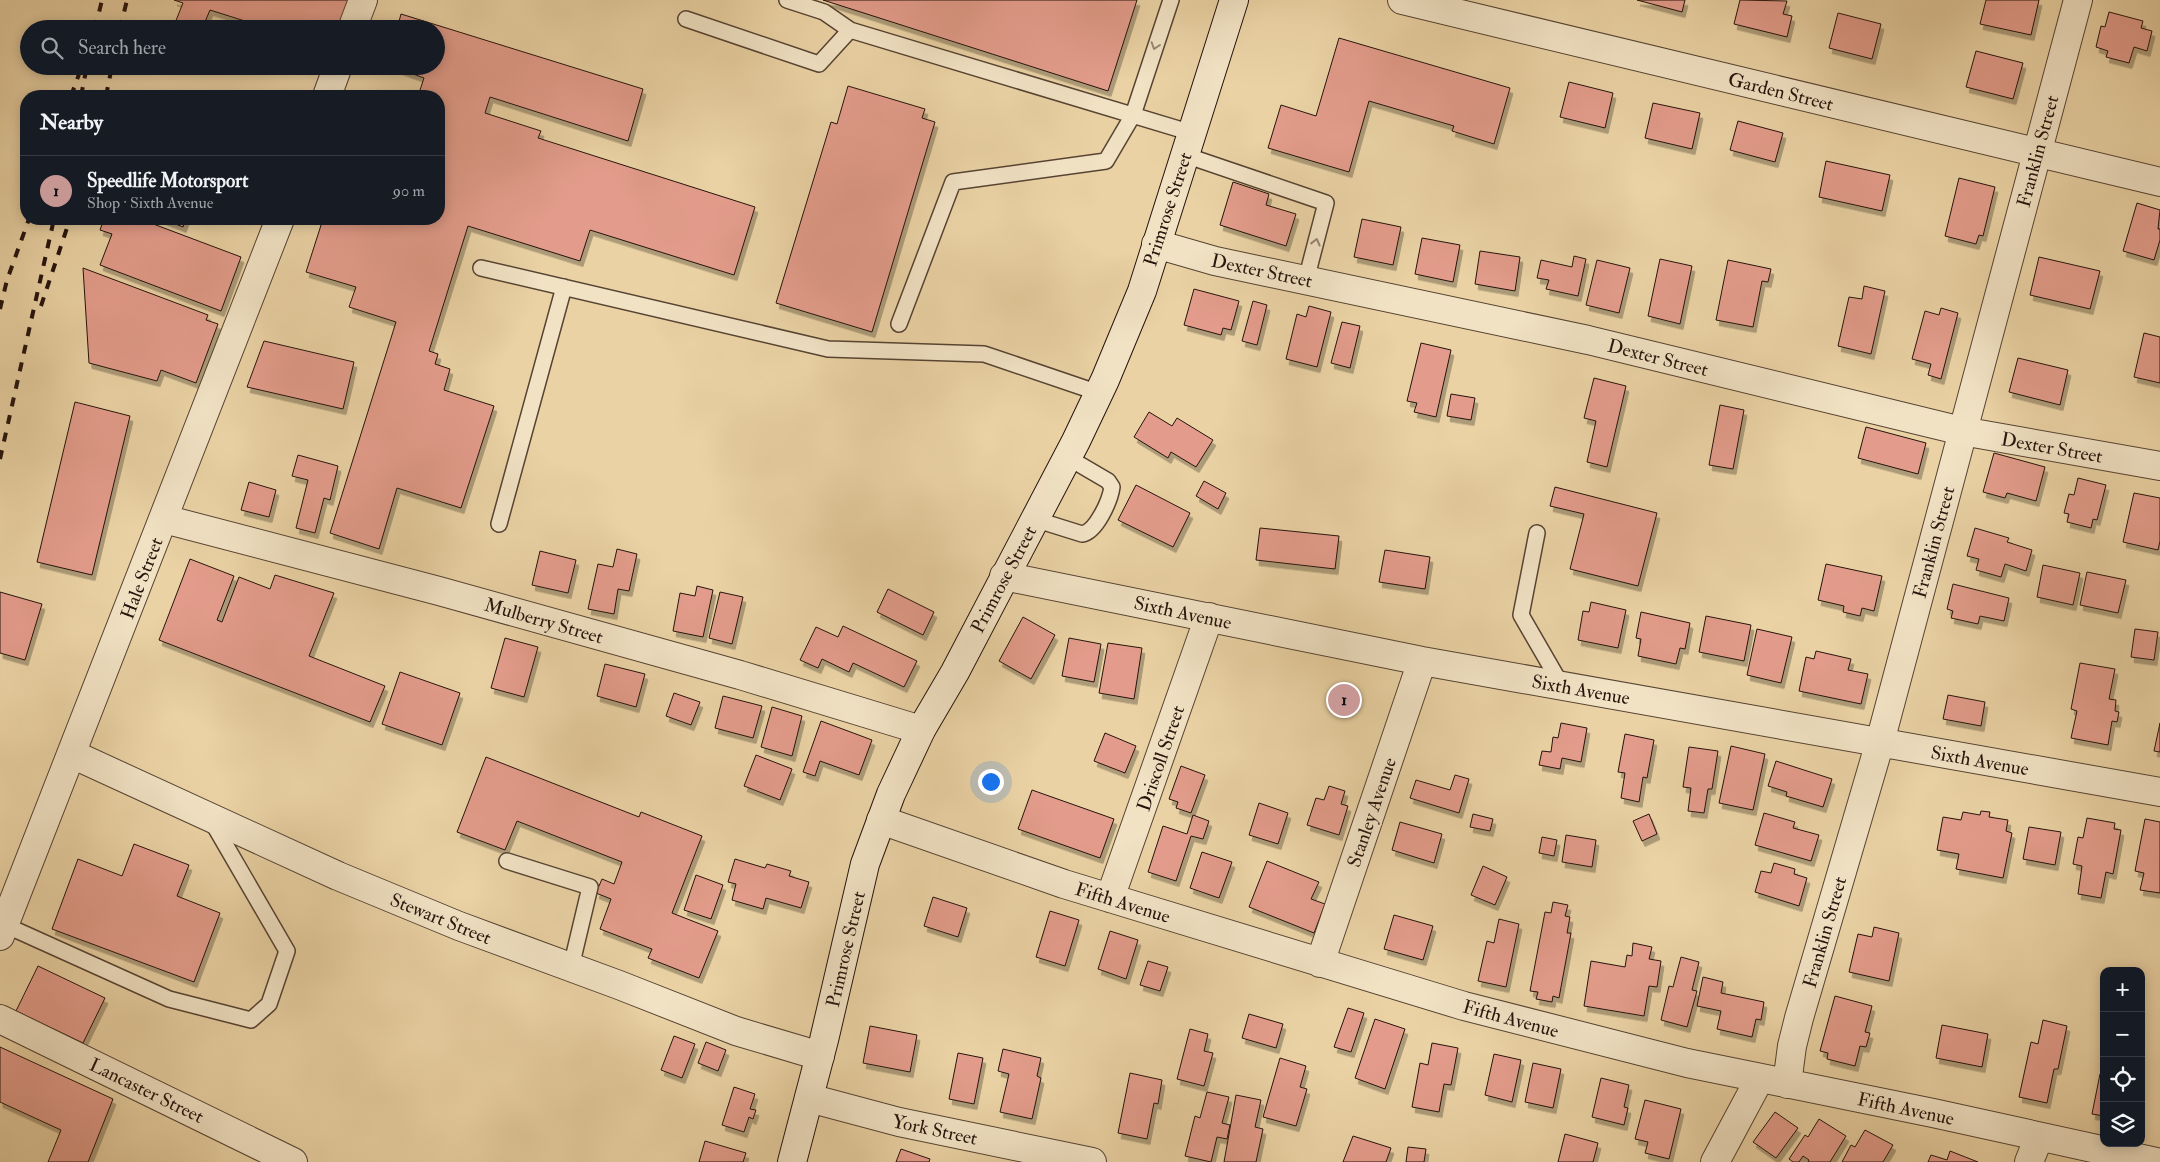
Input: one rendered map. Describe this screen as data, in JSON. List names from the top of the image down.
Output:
{
  "streets": {
    "street": [
      "Garden Street",
      "Franklin Street",
      "Primrose Street",
      "Dexter Street",
      "Hale Street",
      "Sixth Avenue",
      "Mulberry Street",
      "Driscoll Street",
      "Stanley Avenue",
      "Fifth Avenue",
      "Stewart Street",
      "Lancaster Street",
      "York Street"
    ]
  },
  "crossings": [
    ["Garden Street", "Franklin Street"],
    ["Franklin Street", "Dexter Street"],
    ["Franklin Street", "Sixth Avenue"],
    ["Franklin Street", "Fifth Avenue"],
    ["Primrose Street", "Dexter Street"],
    ["Primrose Street", "Sixth Avenue"],
    ["Primrose Street", "Mulberry Street"],
    ["Primrose Street", "Fifth Avenue"],
    ["Primrose Street", "Stewart Street"],
    ["Primrose Street", "York Street"],
    ["Hale Street", "Mulberry Street"],
    ["Hale Street", "Stewart Street"],
    ["Sixth Avenue", "Driscoll Street"],
    ["Sixth Avenue", "Stanley Avenue"],
    ["Driscoll Street", "Fifth Avenue"],
    ["Stanley Avenue", "Fifth Avenue"]
  ],
  "page": {
    "search": "Search here",
    "heading": "Nearby",
    "list": [
      {
        "mark": "1",
        "name": "Speedlife Motorsport",
        "note": "Shop · Sixth Avenue",
        "value": "90 m"
      }
    ],
    "pins": "1",
    "map_buttons": ["+", "−"]
  }
}
